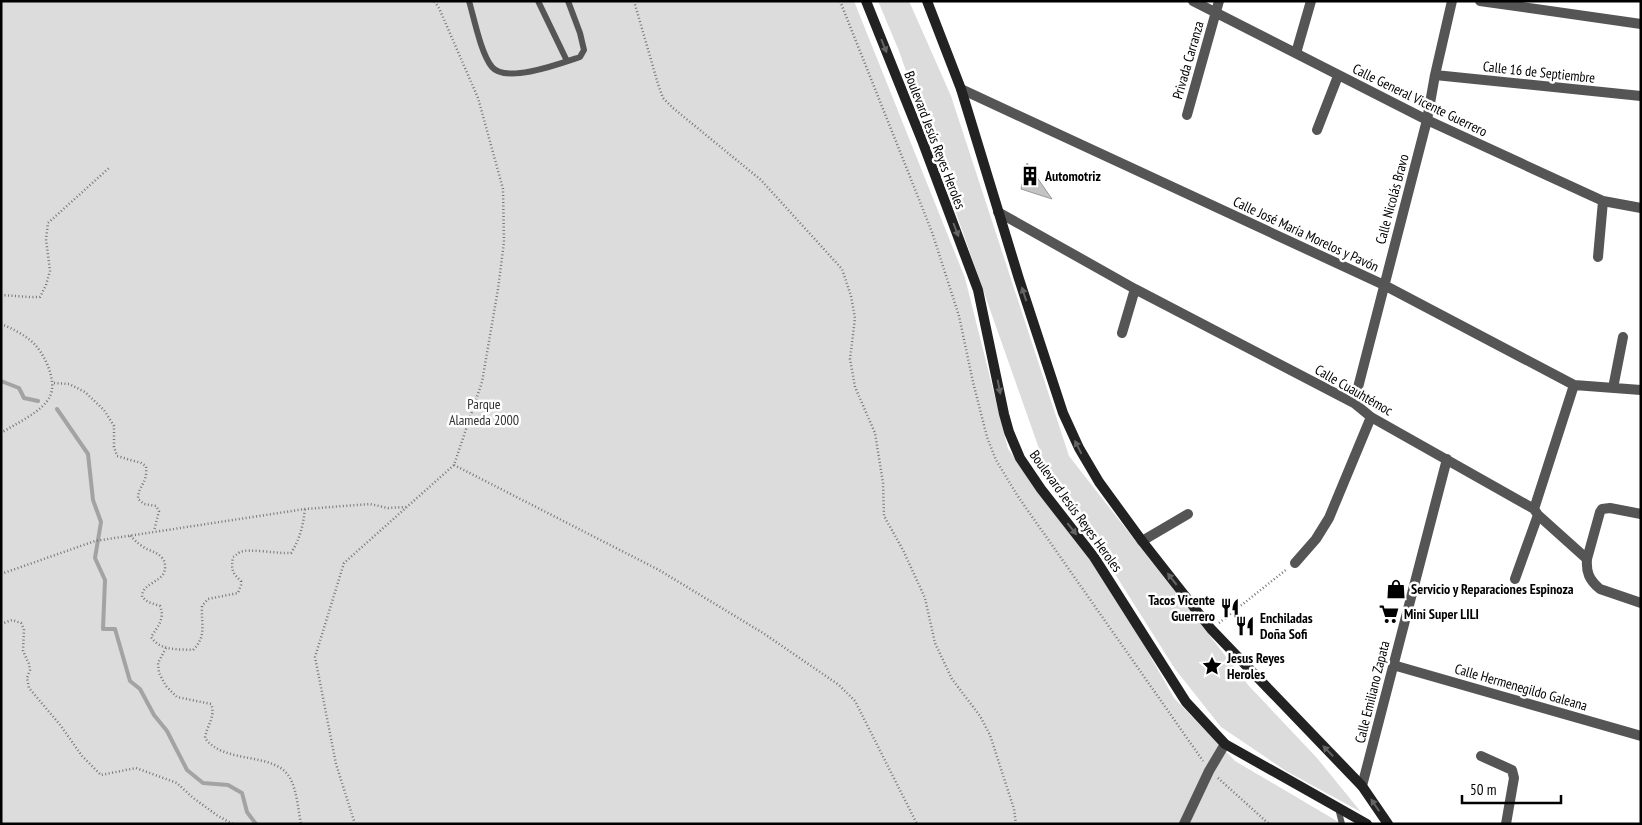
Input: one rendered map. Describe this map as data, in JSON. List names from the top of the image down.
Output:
{
  "streets": {
    "main road": ["Boulevard Jesús Reyes Heroles"],
    "street": [
      "Privada Carranza",
      "Calle 16 de Septiembre",
      "Calle General Vicente Guerrero",
      "Calle Nicolás Bravo",
      "Calle José María Morelos y Pavón",
      "Calle Cuauhtémoc",
      "Calle Hermenegildo Galeana",
      "Calle Emiliano Zapata"
    ]
  },
  "crossings": [
    ["Privada Carranza", "Calle General Vicente Guerrero"],
    ["Calle 16 de Septiembre", "Calle Nicolás Bravo"],
    ["Calle General Vicente Guerrero", "Calle Nicolás Bravo"],
    ["Calle Nicolás Bravo", "Calle José María Morelos y Pavón"],
    ["Calle Nicolás Bravo", "Calle Cuauhtémoc"],
    ["Calle Cuauhtémoc", "Calle Emiliano Zapata"],
    ["Calle Hermenegildo Galeana", "Calle Emiliano Zapata"]
  ],
  "parks": ["Parque Alameda 2000"],
  "places": {
    "building": ["Automotriz"],
    "shop": ["Servicio y Reparaciones Espinoza"],
    "restaurant": ["Tacos Vicente Guerrero", "Enchiladas Doña Sofi"],
    "supermarket": ["Mini Super LILI"],
    "place": ["Jesus Reyes Heroles"]
  },
  "scale_bar": "50 m"
}
